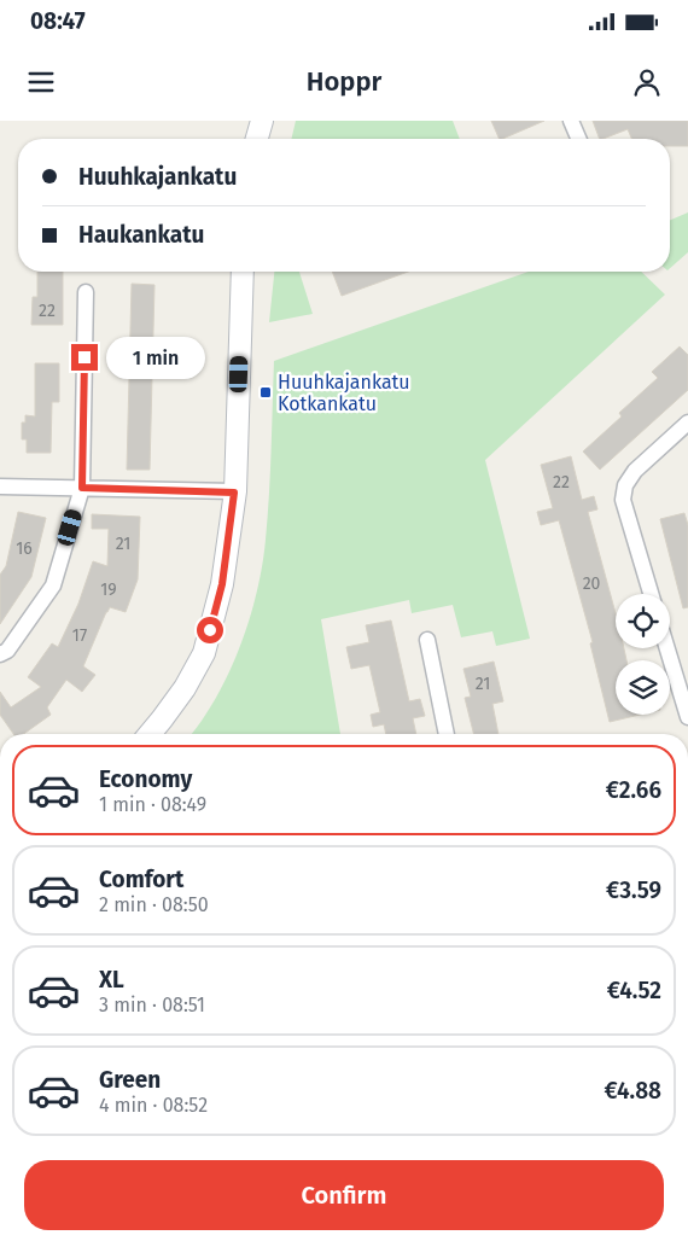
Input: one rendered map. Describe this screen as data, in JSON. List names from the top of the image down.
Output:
{
  "places": {
    "transit": ["Huuhkajankatu Kotkankatu"]
  },
  "house_numbers": [
    "22",
    "22",
    "21",
    "16",
    "20",
    "19",
    "17",
    "21"
  ],
  "page": {
    "status": "08:47",
    "header": "Hoppr",
    "banner": ["Huuhkajankatu", "Haukankatu"],
    "bubble": "1 min",
    "list": [
      {
        "name": "Economy",
        "note": "1 min · 08:49",
        "value": "€2.66"
      },
      {
        "name": "Comfort",
        "note": "2 min · 08:50",
        "value": "€3.59"
      },
      {
        "name": "XL",
        "note": "3 min · 08:51",
        "value": "€4.52"
      },
      {
        "name": "Green",
        "note": "4 min · 08:52",
        "value": "€4.88"
      }
    ],
    "buttons": "Confirm"
  }
}
